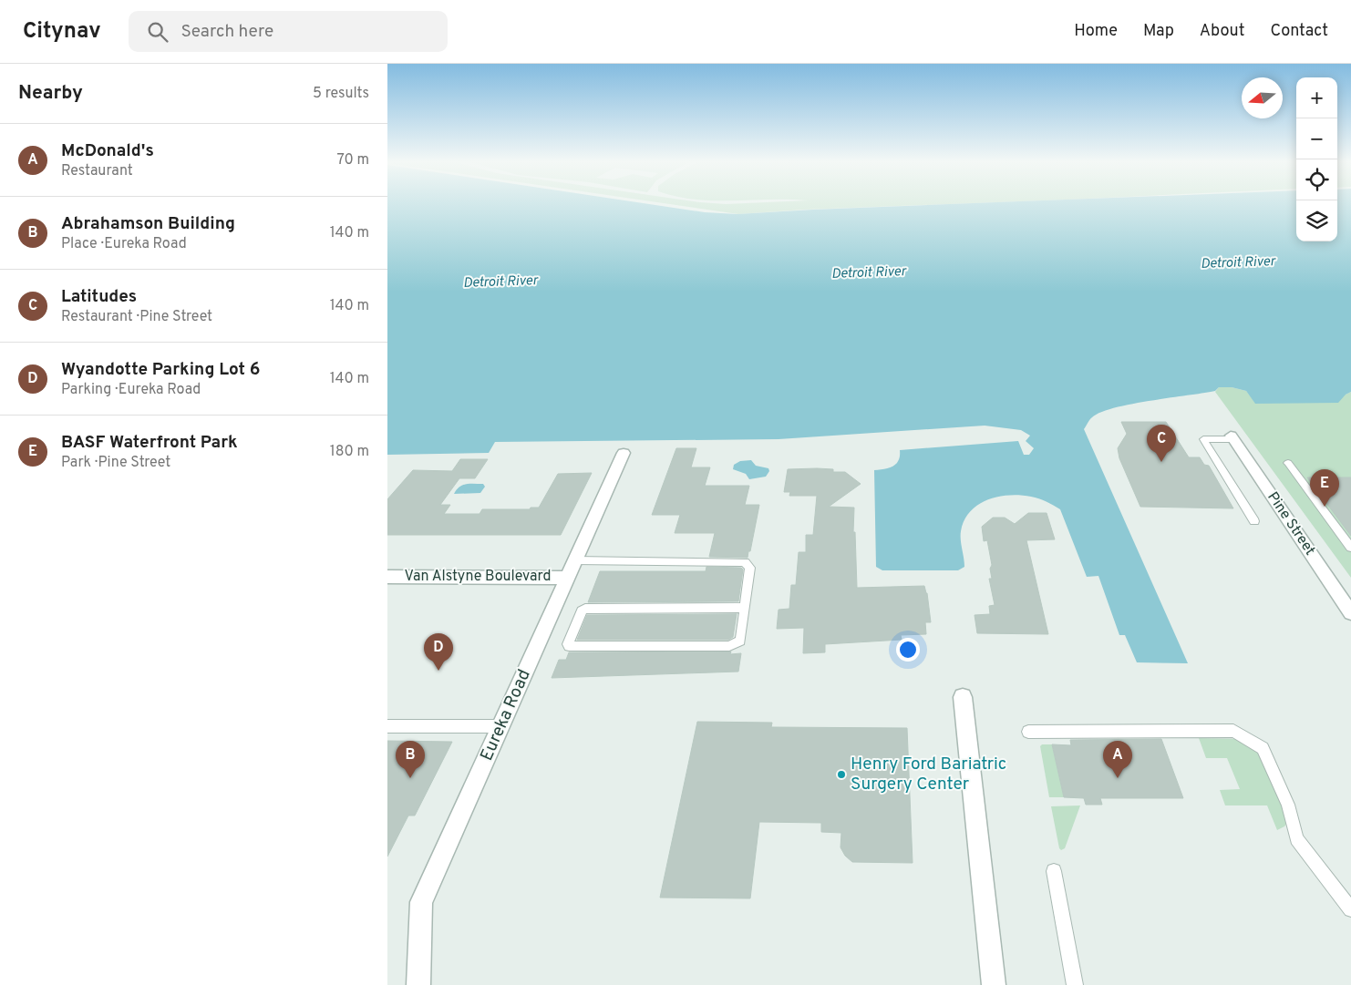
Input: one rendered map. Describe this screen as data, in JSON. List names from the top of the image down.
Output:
{
  "streets": {
    "street": ["Pine Street", "Van Alstyne Boulevard", "Eureka Road"]
  },
  "crossings": [
    ["Van Alstyne Boulevard", "Eureka Road"]
  ],
  "water": ["Detroit River"],
  "places": ["Henry Ford Bariatric Surgery Center"],
  "north": "left",
  "page": {
    "header": "Citynav",
    "search": "Search here",
    "nav": [
      "Home",
      "Map",
      "About",
      "Contact"
    ],
    "heading": ["Nearby", "5 results"],
    "map_buttons": ["+", "−"],
    "list": [
      {
        "mark": "A",
        "name": "McDonald's",
        "note": "Restaurant",
        "value": "70 m"
      },
      {
        "mark": "B",
        "name": "Abrahamson Building",
        "note": "Place · Eureka Road",
        "value": "140 m"
      },
      {
        "mark": "C",
        "name": "Latitudes",
        "note": "Restaurant · Pine Street",
        "value": "140 m"
      },
      {
        "mark": "D",
        "name": "Wyandotte Parking Lot 6",
        "note": "Parking · Eureka Road",
        "value": "140 m"
      },
      {
        "mark": "E",
        "name": "BASF Waterfront Park",
        "note": "Park · Pine Street",
        "value": "180 m"
      }
    ],
    "pins": [
      "C",
      "E",
      "D",
      "A",
      "B"
    ]
  }
}
